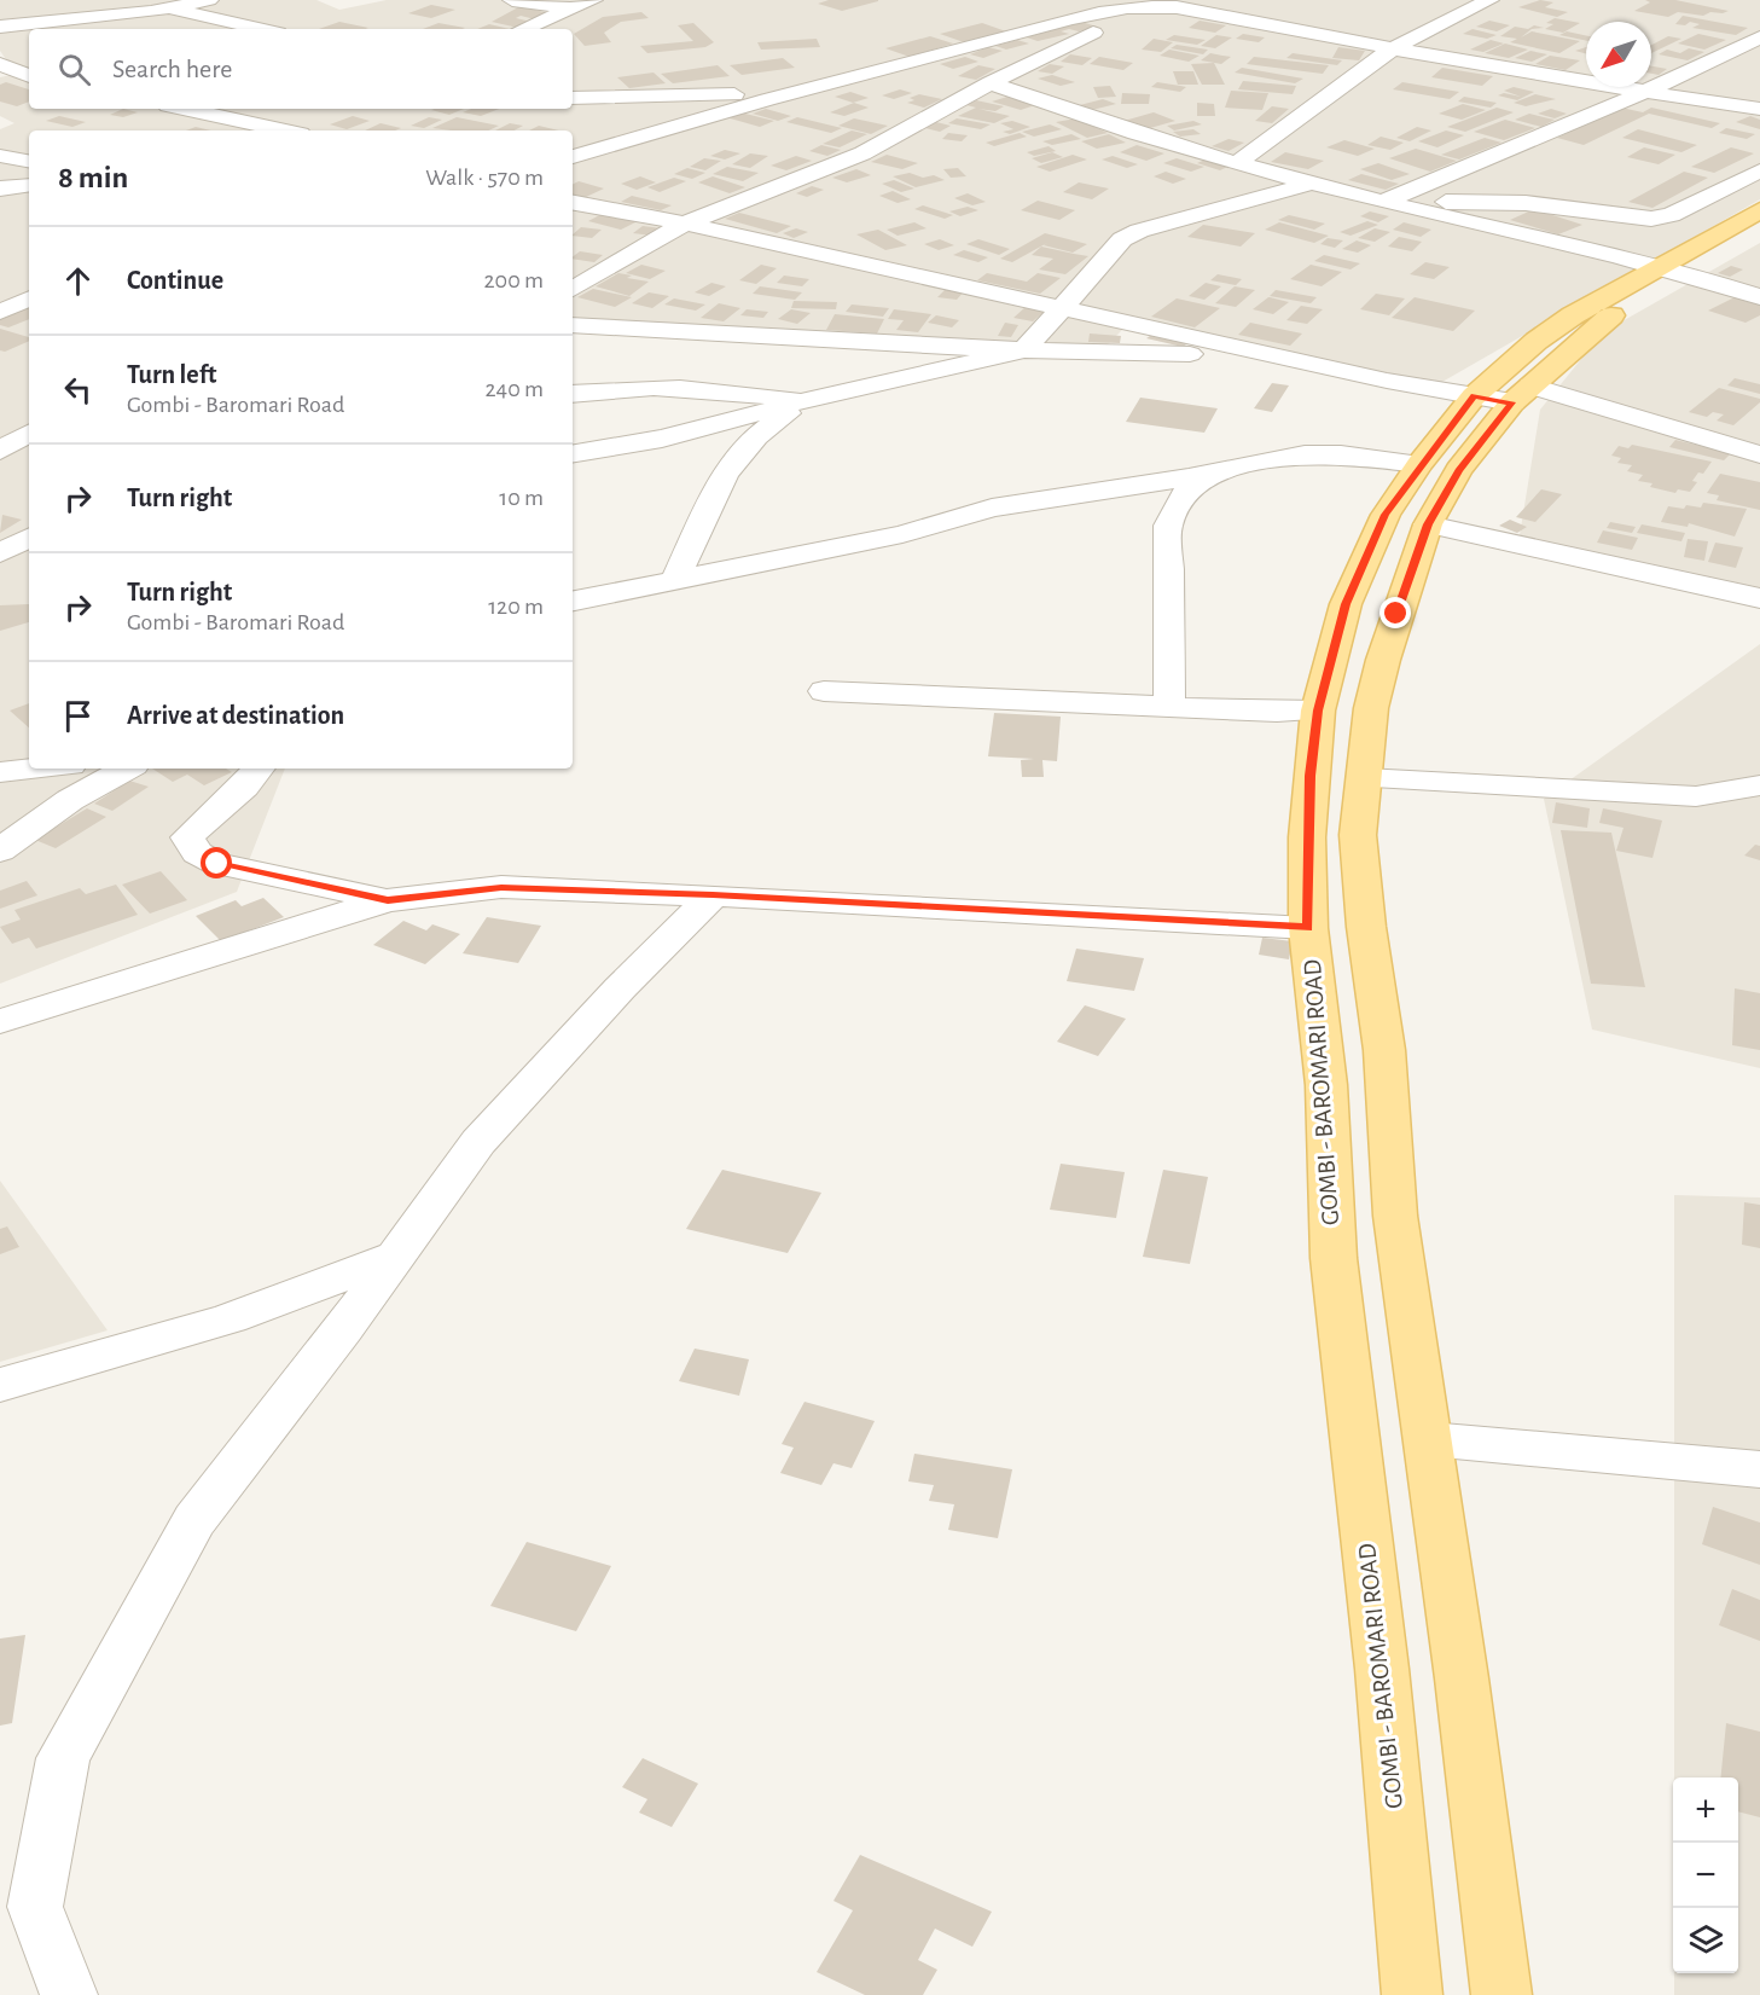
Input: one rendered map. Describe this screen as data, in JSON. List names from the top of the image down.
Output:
{
  "streets": {
    "main road": ["GOMBI - BAROMARI ROAD"]
  },
  "north": "bottom left",
  "page": {
    "search": "Search here",
    "heading": ["8 min", "Walk · 570 m"],
    "list": [
      ["Continue", "200 m"],
      ["Turn left", "Gombi - Baromari Road", "240 m"],
      ["Turn right", "10 m"],
      ["Turn right", "Gombi - Baromari Road", "120 m"],
      "Arrive at destination"
    ],
    "map_buttons": ["+", "−"]
  }
}
